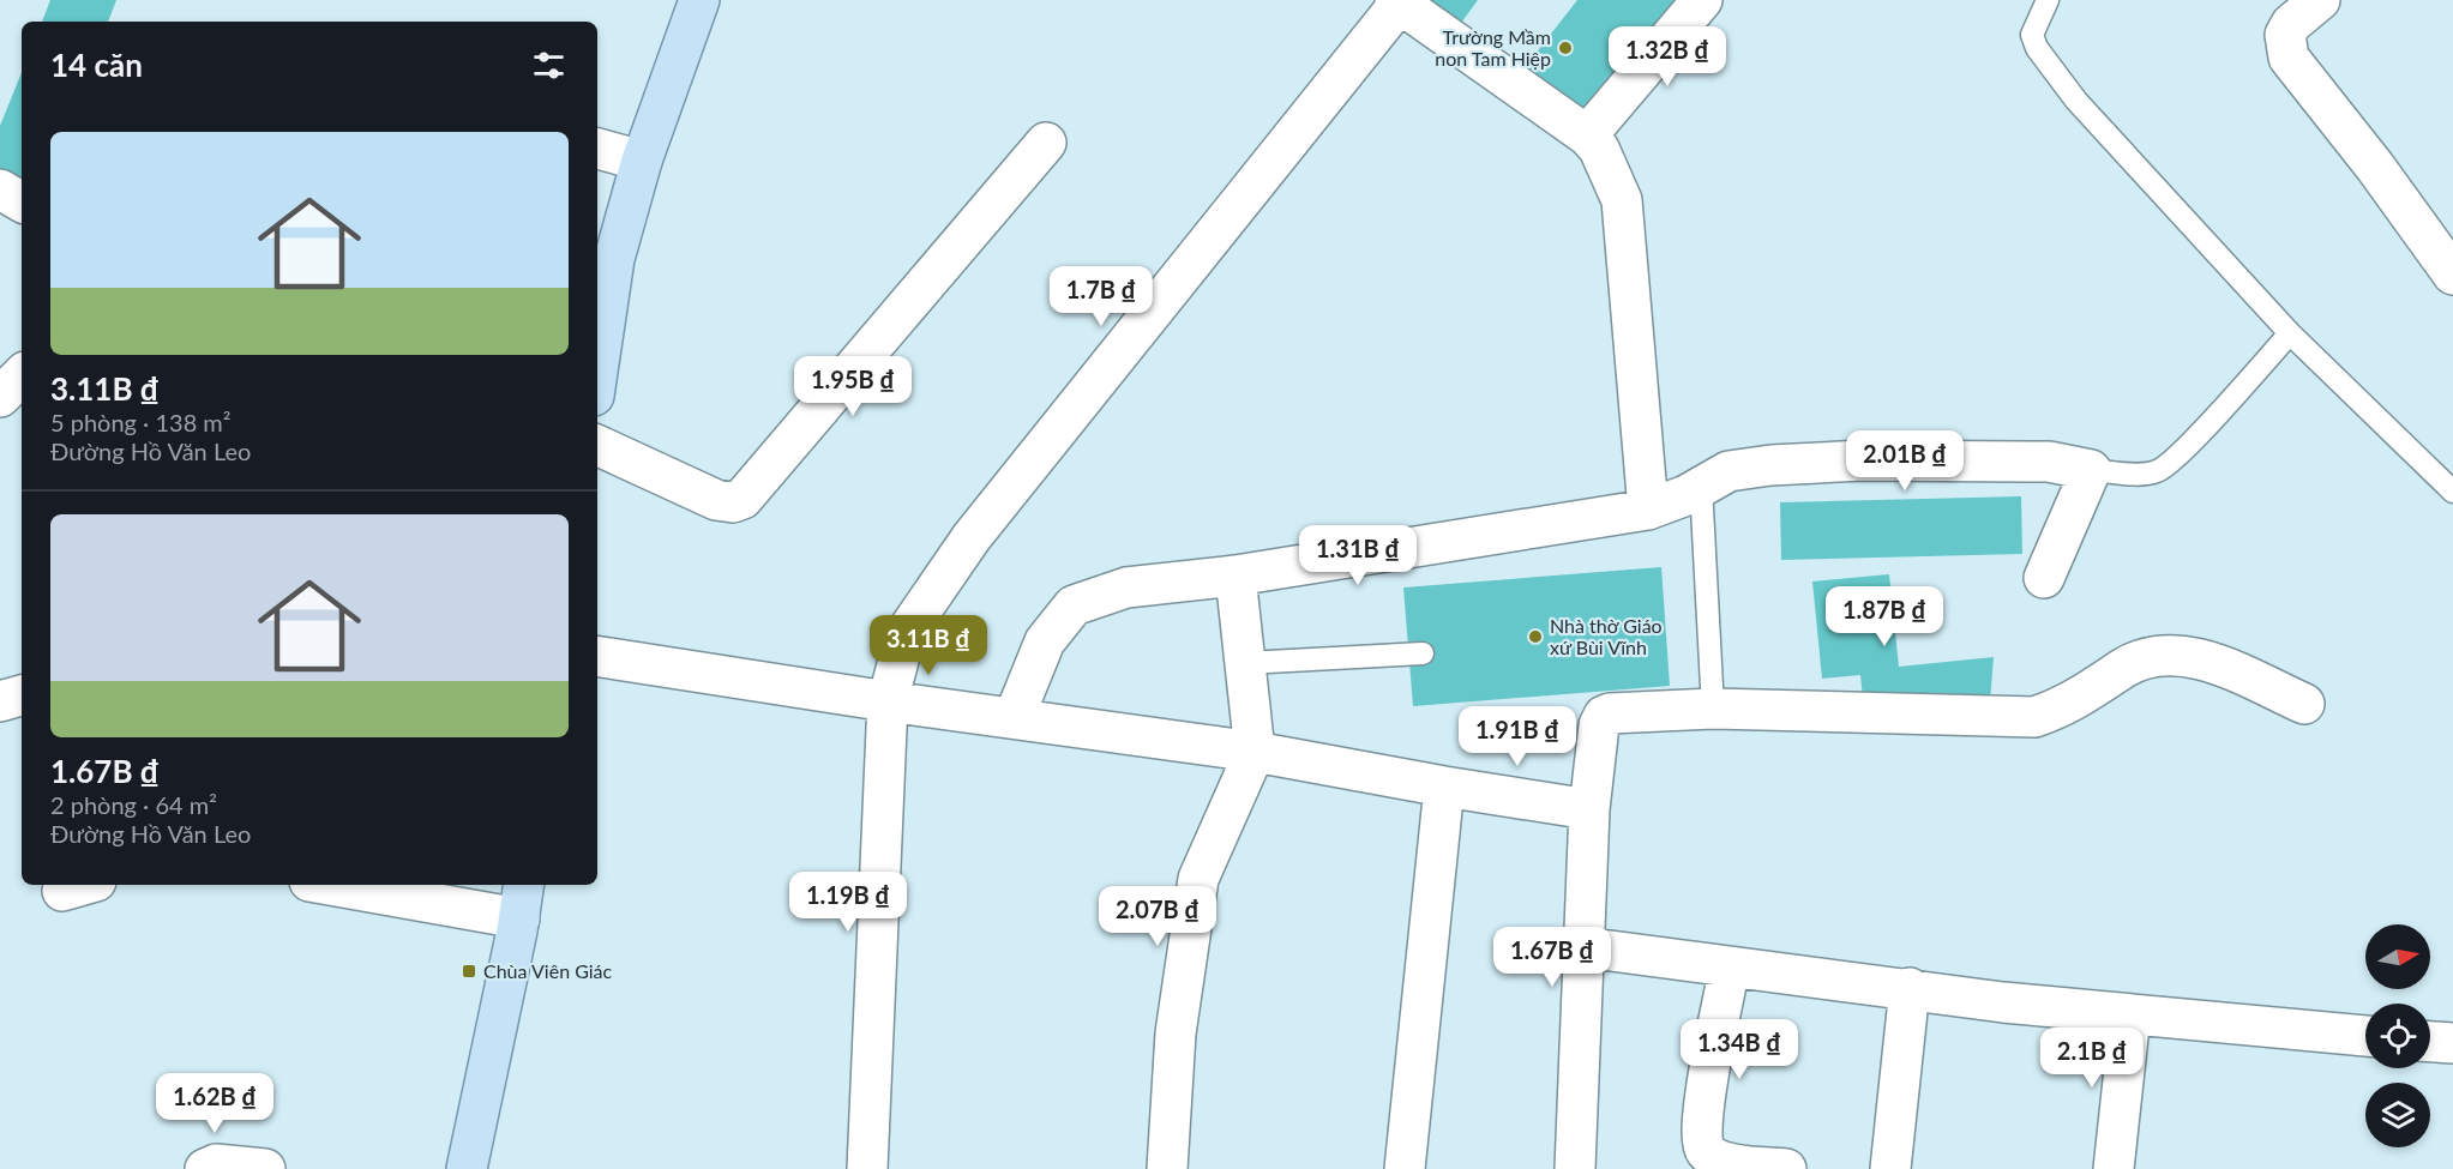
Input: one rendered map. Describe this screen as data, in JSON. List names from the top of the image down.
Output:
{
  "places": {
    "other": ["Trường Mầm non Tam Hiệp", "Nhà thờ Giáo xứ Bùi Vĩnh"],
    "transit": ["Chùa Viên Giác"]
  },
  "north": "right",
  "page": {
    "heading": "14 căn",
    "price": [
      "1.32B ₫",
      "1.7B ₫",
      "1.95B ₫",
      "2.01B ₫",
      "1.31B ₫",
      "1.87B ₫",
      "3.11B ₫",
      "1.91B ₫",
      "1.19B ₫",
      "2.07B ₫",
      "1.67B ₫",
      "1.34B ₫",
      "2.1B ₫",
      "1.62B ₫"
    ],
    "list": [
      {
        "name": "3.11B ₫",
        "note": "5 phòng · 138 m² · Đường Hồ Văn Leo"
      },
      {
        "name": "1.67B ₫",
        "note": "2 phòng · 64 m² · Đường Hồ Văn Leo"
      }
    ]
  }
}
